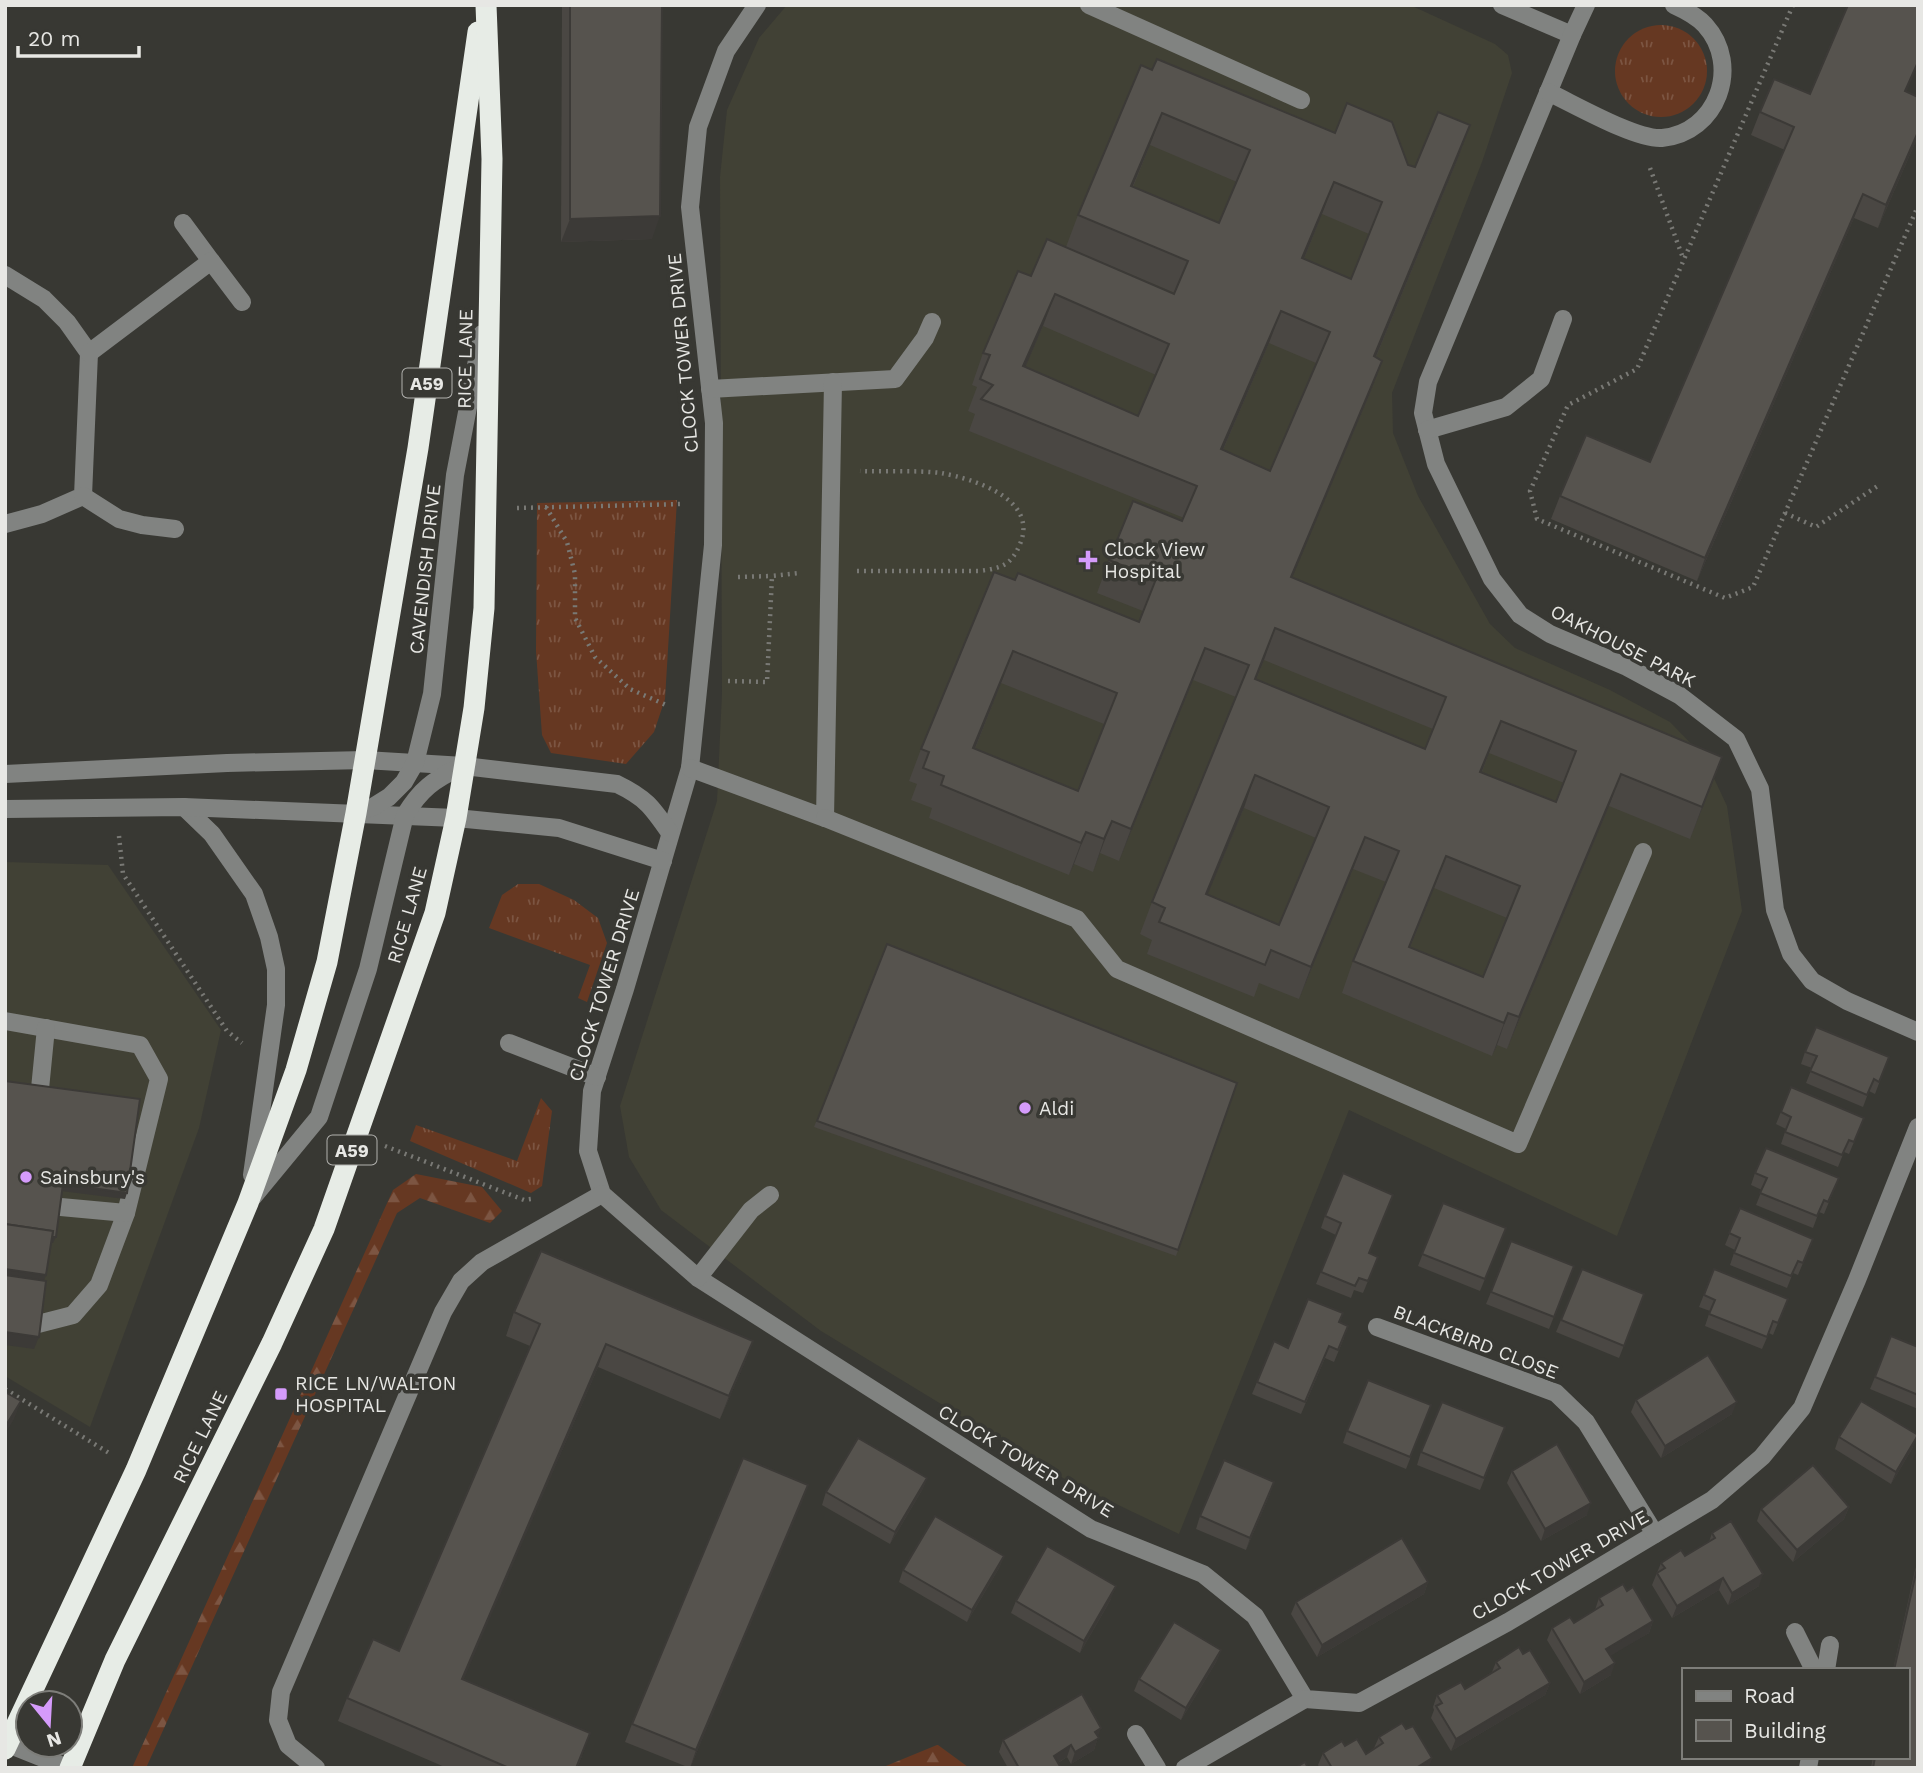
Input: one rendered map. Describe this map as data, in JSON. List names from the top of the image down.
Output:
{
  "streets": {
    "highway": ["RICE LANE", "A59"],
    "street": [
      "CLOCK TOWER DRIVE",
      "CAVENDISH DRIVE",
      "OAKHOUSE PARK",
      "BLACKBIRD CLOSE"
    ]
  },
  "crossings": [
    ["CLOCK TOWER DRIVE", "BLACKBIRD CLOSE"],
    ["RICE LANE", "CAVENDISH DRIVE"]
  ],
  "places": {
    "health": ["Clock View Hospital"],
    "other": ["Aldi", "Sainsbury's"],
    "transit": ["RICE LN/WALTON HOSPITAL"]
  },
  "legend": ["Road", "Building"],
  "scale_bar": "20 m",
  "north": "bottom"
}
